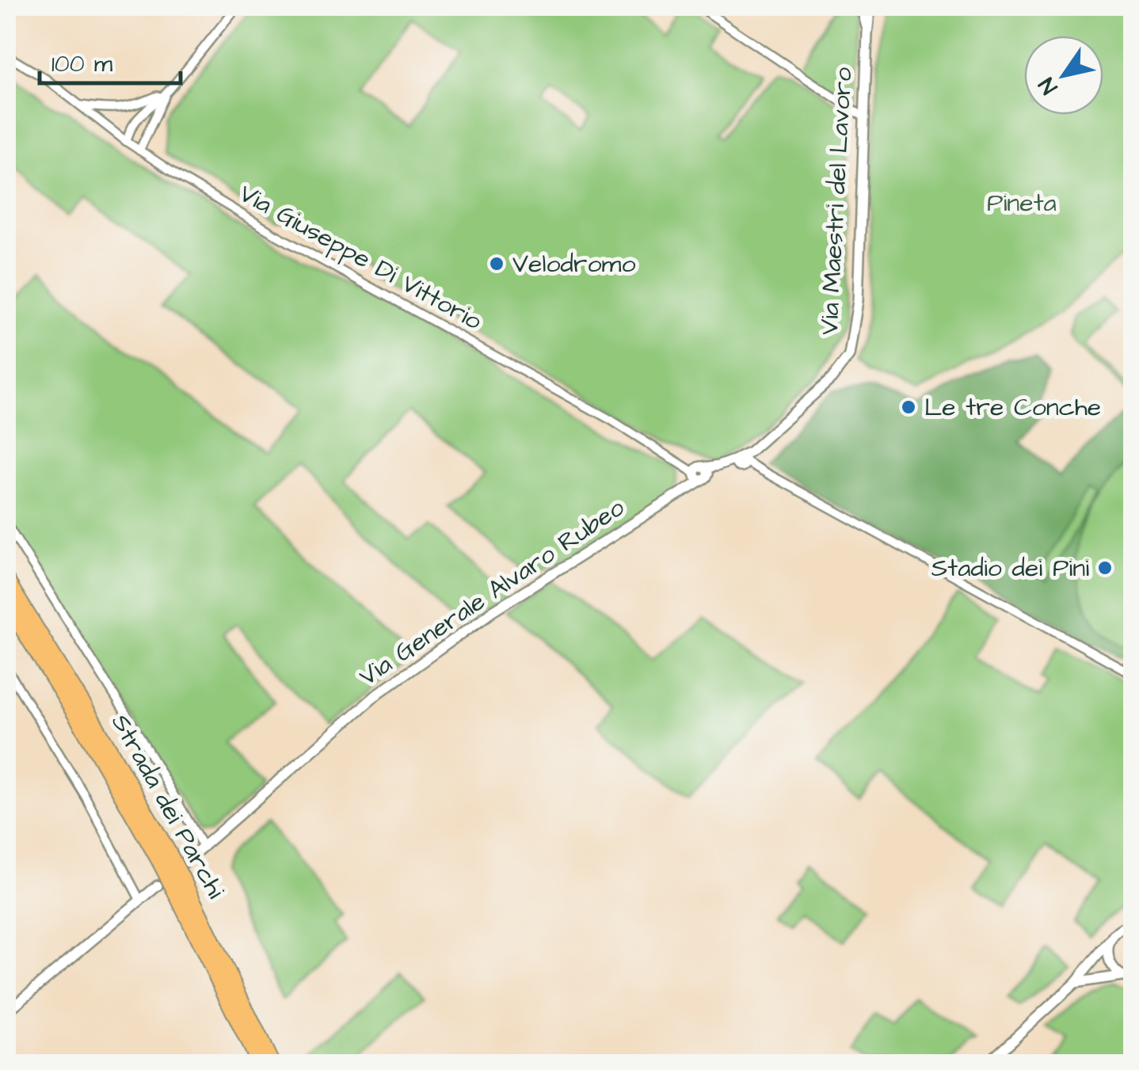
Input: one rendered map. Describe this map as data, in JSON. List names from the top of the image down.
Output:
{
  "streets": {
    "highway": ["Strada dei Parchi"],
    "street": ["Via Maestri del Lavoro", "Via Giuseppe Di Vittorio", "Via Generale Alvaro Rubeo"]
  },
  "crossings": [
    ["Via Maestri del Lavoro", "Via Giuseppe Di Vittorio"],
    ["Via Maestri del Lavoro", "Via Generale Alvaro Rubeo"],
    ["Via Giuseppe Di Vittorio", "Via Generale Alvaro Rubeo"]
  ],
  "parks": ["Pineta"],
  "places": ["Velodromo", "Le tre Conche", "Stadio dei Pini"],
  "scale_bar": "100 m",
  "north": "bottom left"
}
